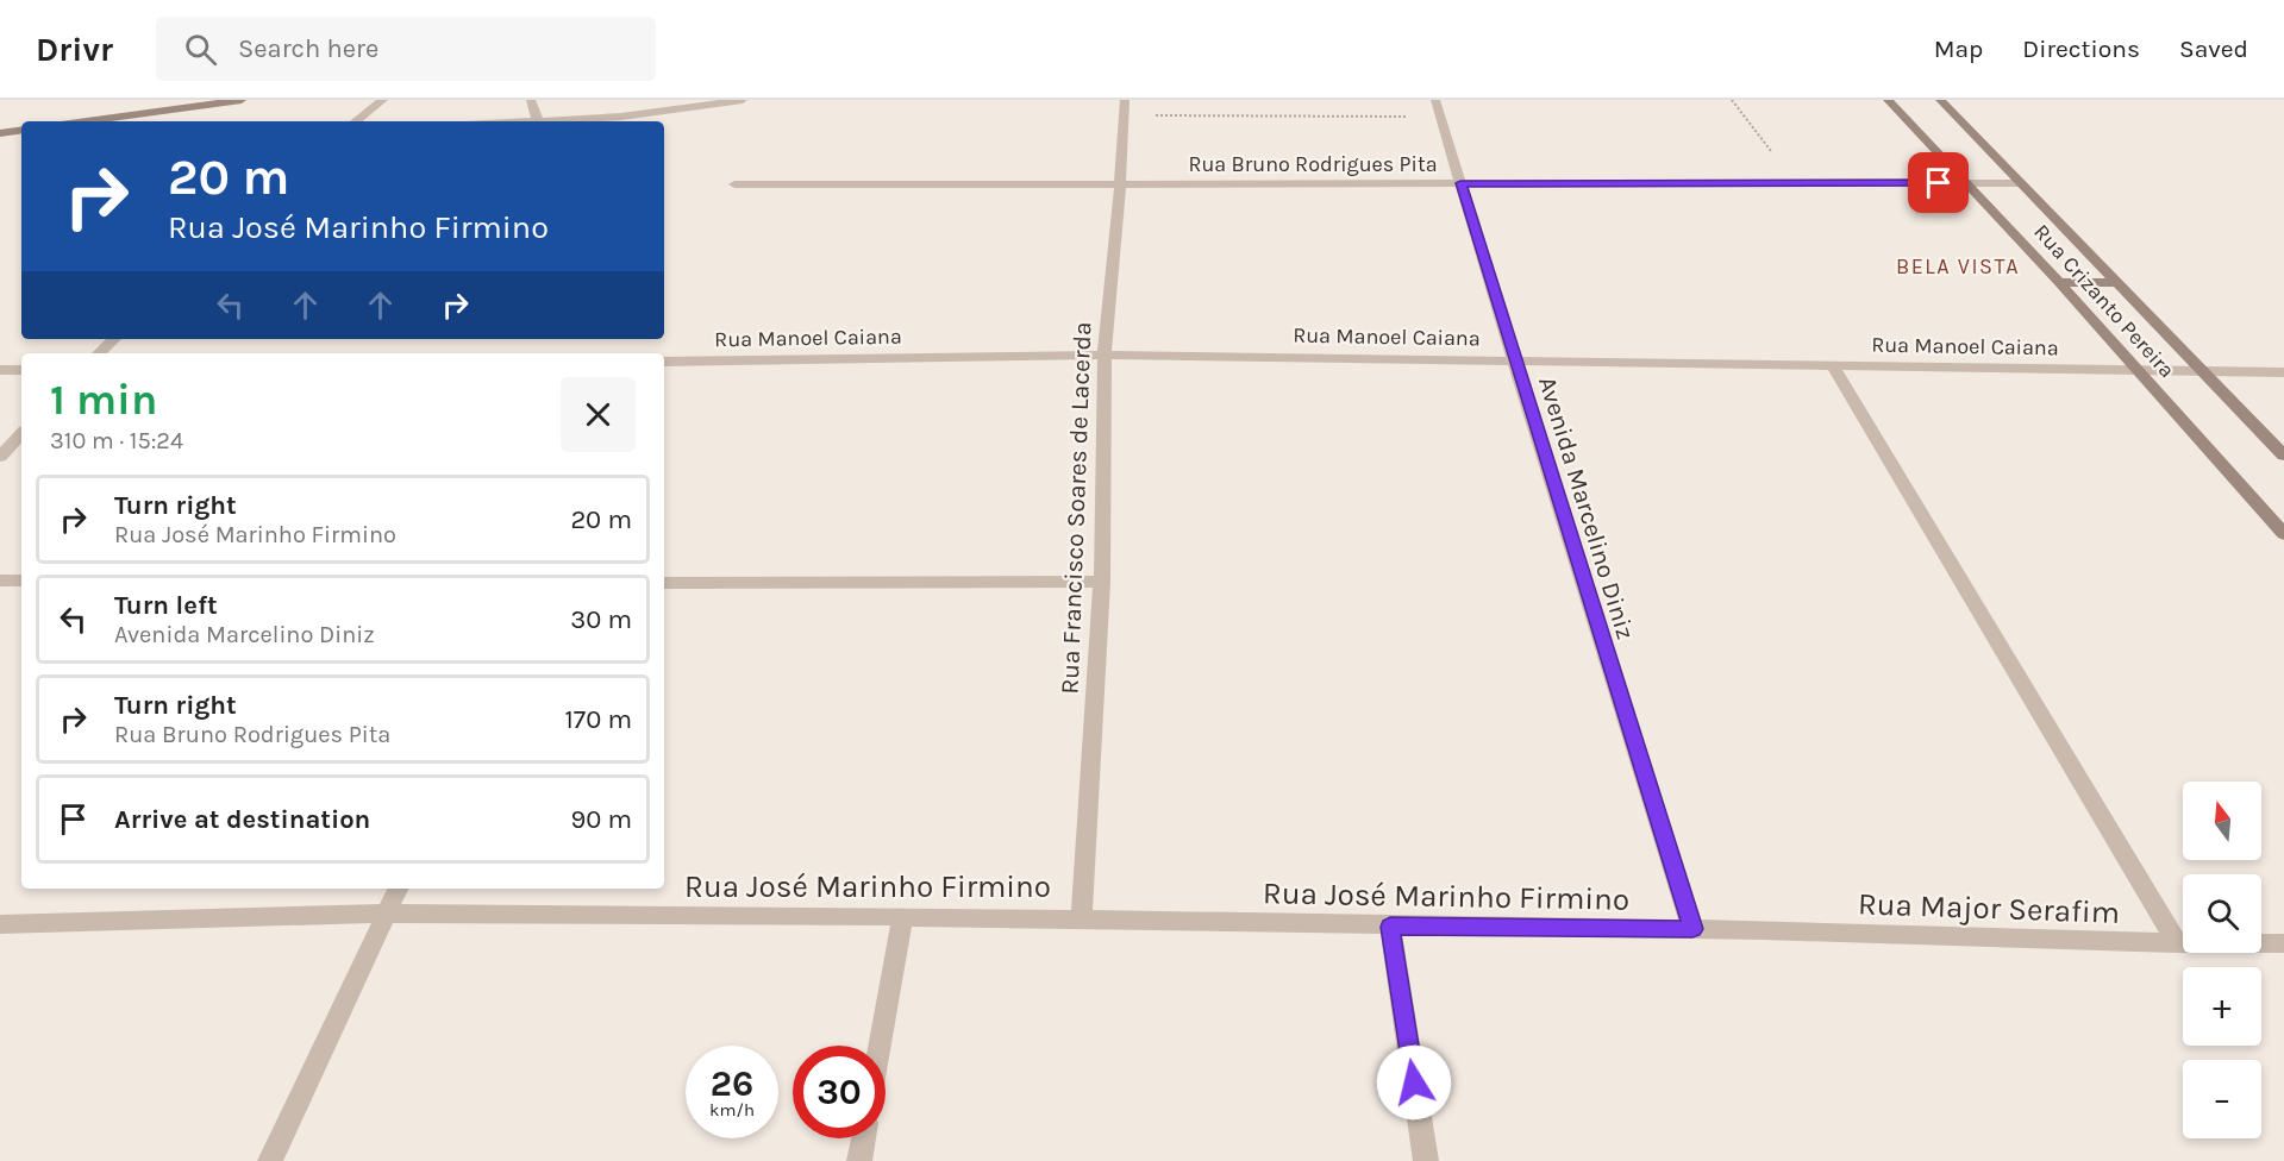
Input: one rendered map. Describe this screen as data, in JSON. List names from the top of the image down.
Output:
{
  "streets": {
    "street": [
      "Rua Bruno Rodrigues Pita",
      "Rua Crizanto Pereira",
      "Rua Manoel Caiana",
      "Rua Francisco Soares de Lacerda",
      "Avenida Marcelino Diniz",
      "Rua José Marinho Firmino",
      "Rua Major Serafim"
    ]
  },
  "crossings": [
    ["Rua Bruno Rodrigues Pita", "Rua Crizanto Pereira"],
    ["Rua Bruno Rodrigues Pita", "Rua Francisco Soares de Lacerda"],
    ["Rua Bruno Rodrigues Pita", "Avenida Marcelino Diniz"],
    ["Rua Crizanto Pereira", "Rua Manoel Caiana"],
    ["Rua Manoel Caiana", "Rua Francisco Soares de Lacerda"],
    ["Rua Manoel Caiana", "Avenida Marcelino Diniz"],
    ["Rua Francisco Soares de Lacerda", "Rua José Marinho Firmino"],
    ["Avenida Marcelino Diniz", "Rua José Marinho Firmino"],
    ["Avenida Marcelino Diniz", "Rua Major Serafim"],
    ["Rua José Marinho Firmino", "Rua Major Serafim"]
  ],
  "districts": ["BELA VISTA"],
  "north": "top",
  "page": {
    "header": "Drivr",
    "search": "Search here",
    "nav": ["Map", "Directions", "Saved"],
    "turn": ["20 m", "Rua José Marinho Firmino"],
    "heading": ["1 min", "310 m · 15:24"],
    "list": [
      {
        "name": "Turn right",
        "note": "Rua José Marinho Firmino",
        "value": "20 m"
      },
      {
        "name": "Turn left",
        "note": "Avenida Marcelino Diniz",
        "value": "30 m"
      },
      {
        "name": "Turn right",
        "note": "Rua Bruno Rodrigues Pita",
        "value": "170 m"
      },
      {
        "name": "Arrive at destination",
        "value": "90 m"
      }
    ],
    "map_buttons": ["+", "−"],
    "speed": "26 km/h",
    "limit": "30"
  }
}
